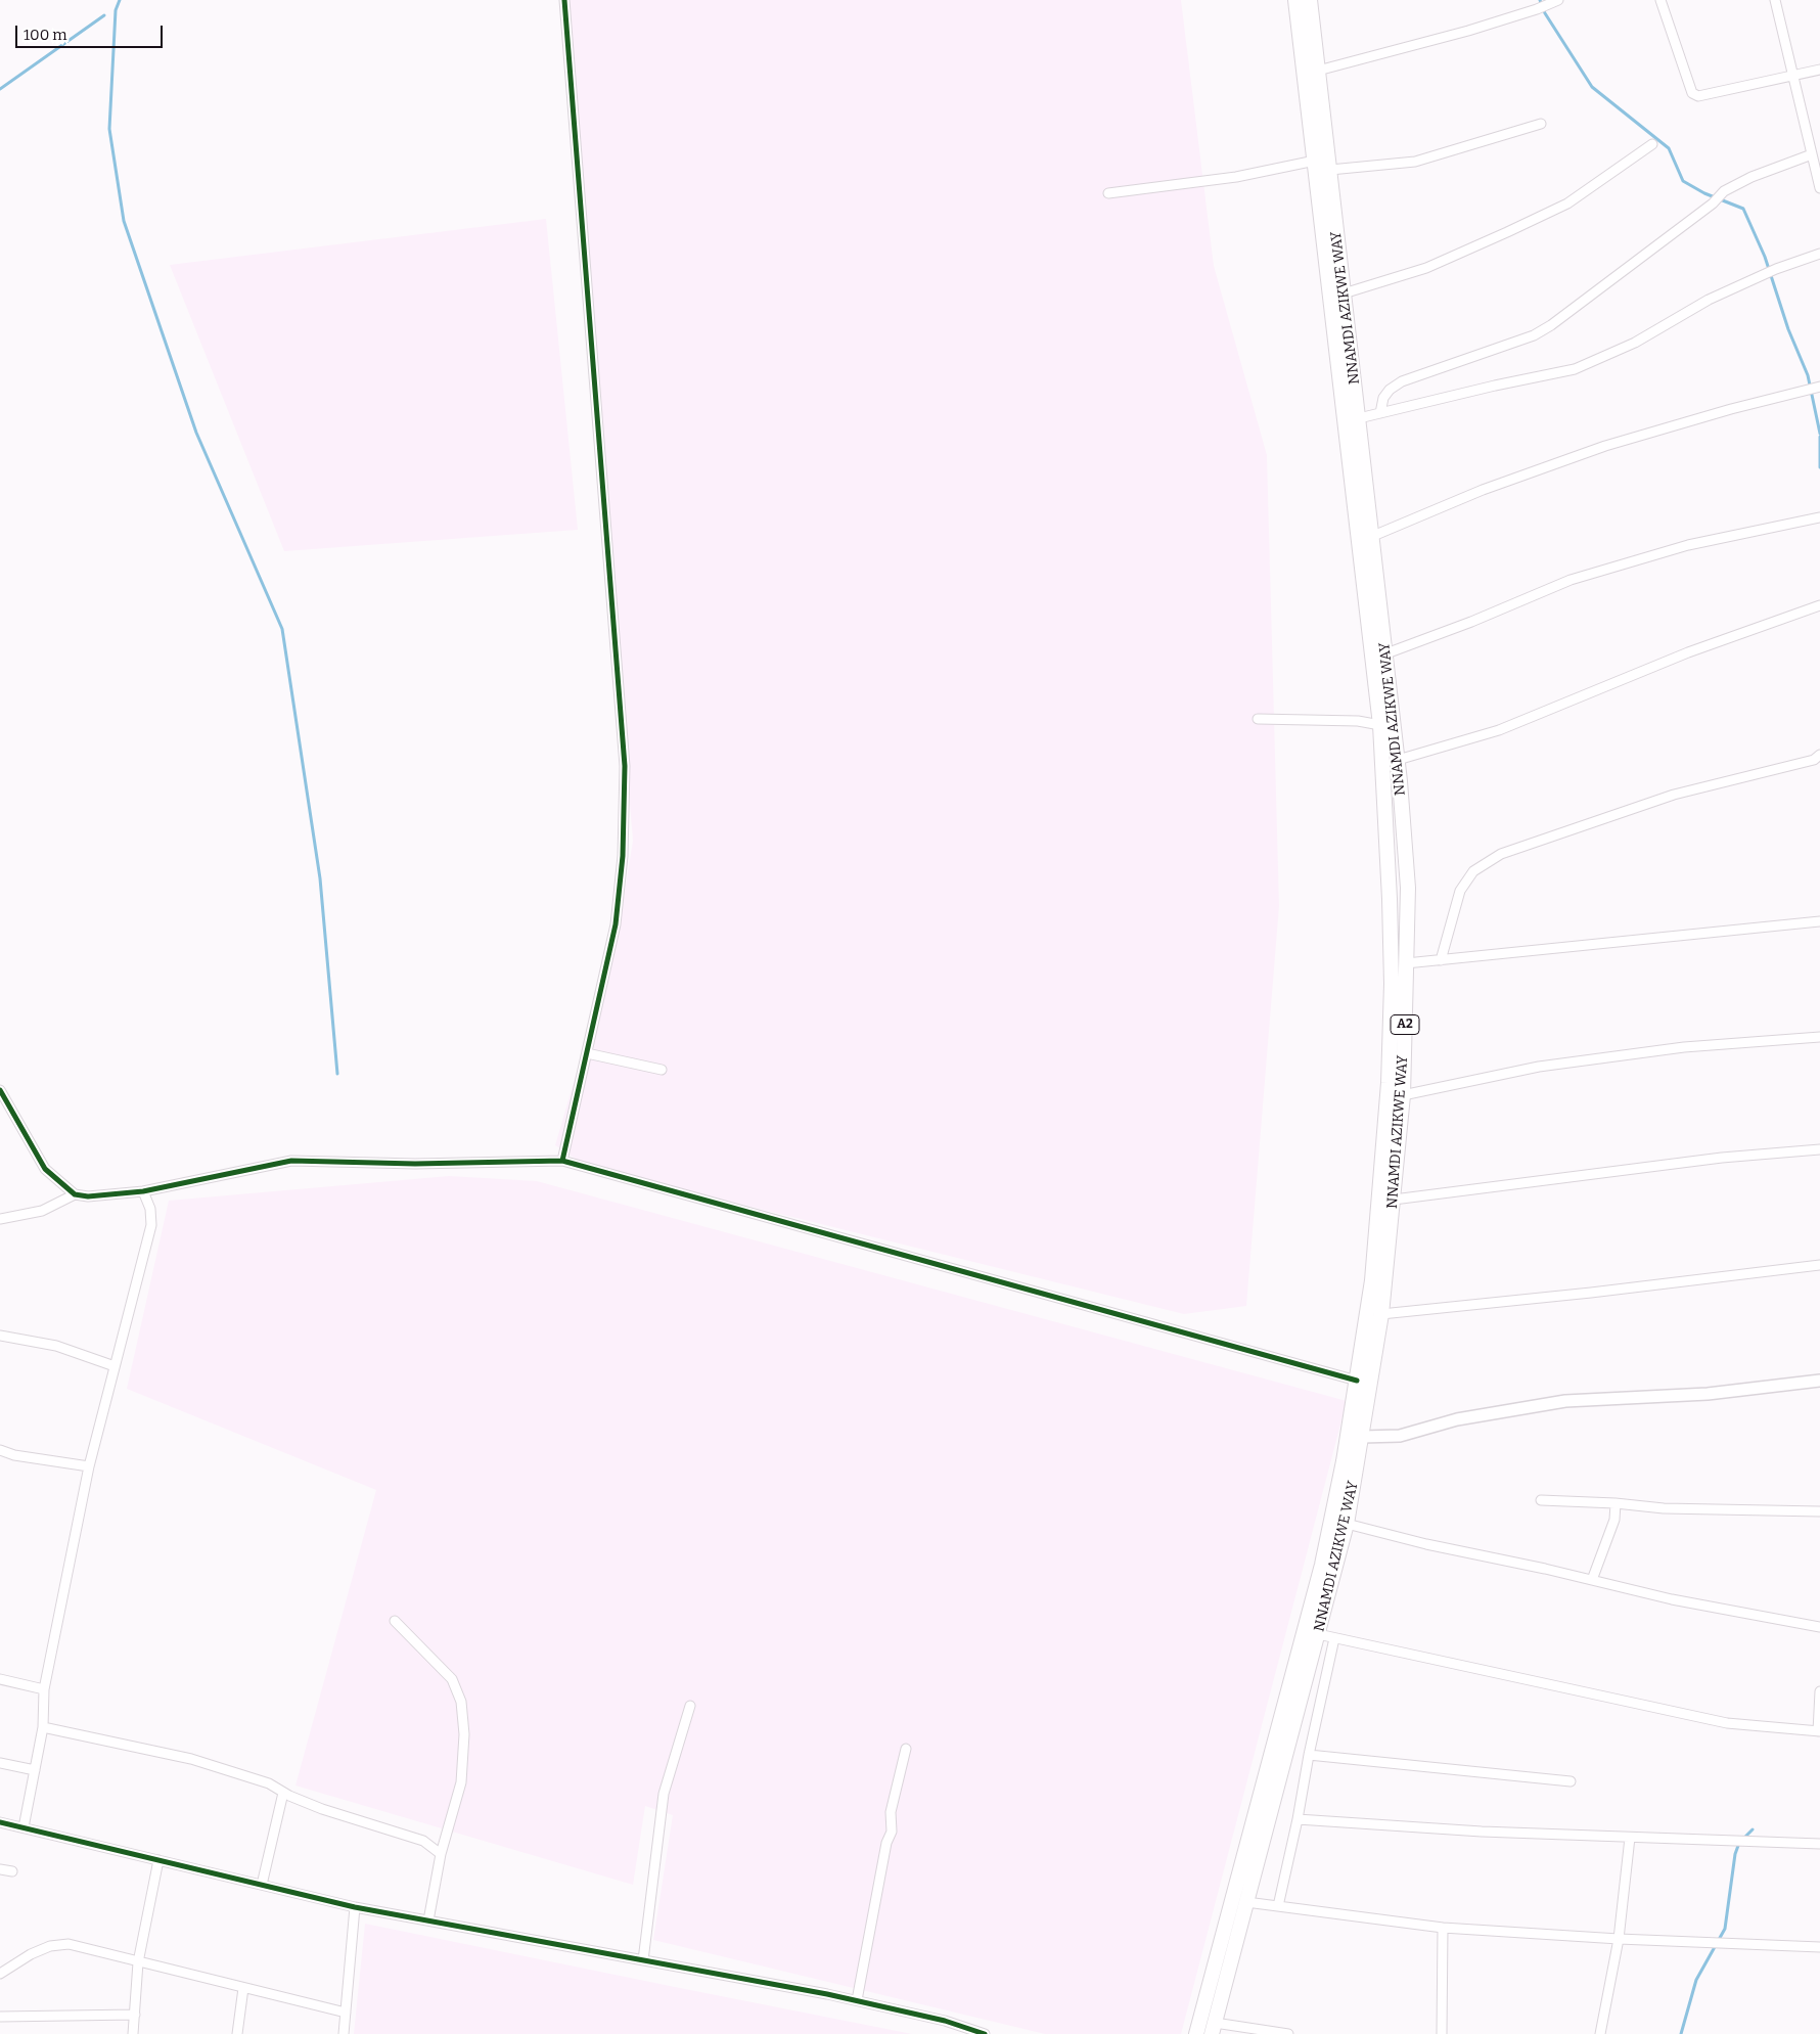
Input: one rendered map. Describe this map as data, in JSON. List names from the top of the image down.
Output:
{
  "streets": {
    "highway": ["NNAMDI AZIKWE WAY", "A2"]
  },
  "scale_bar": "100 m"
}
